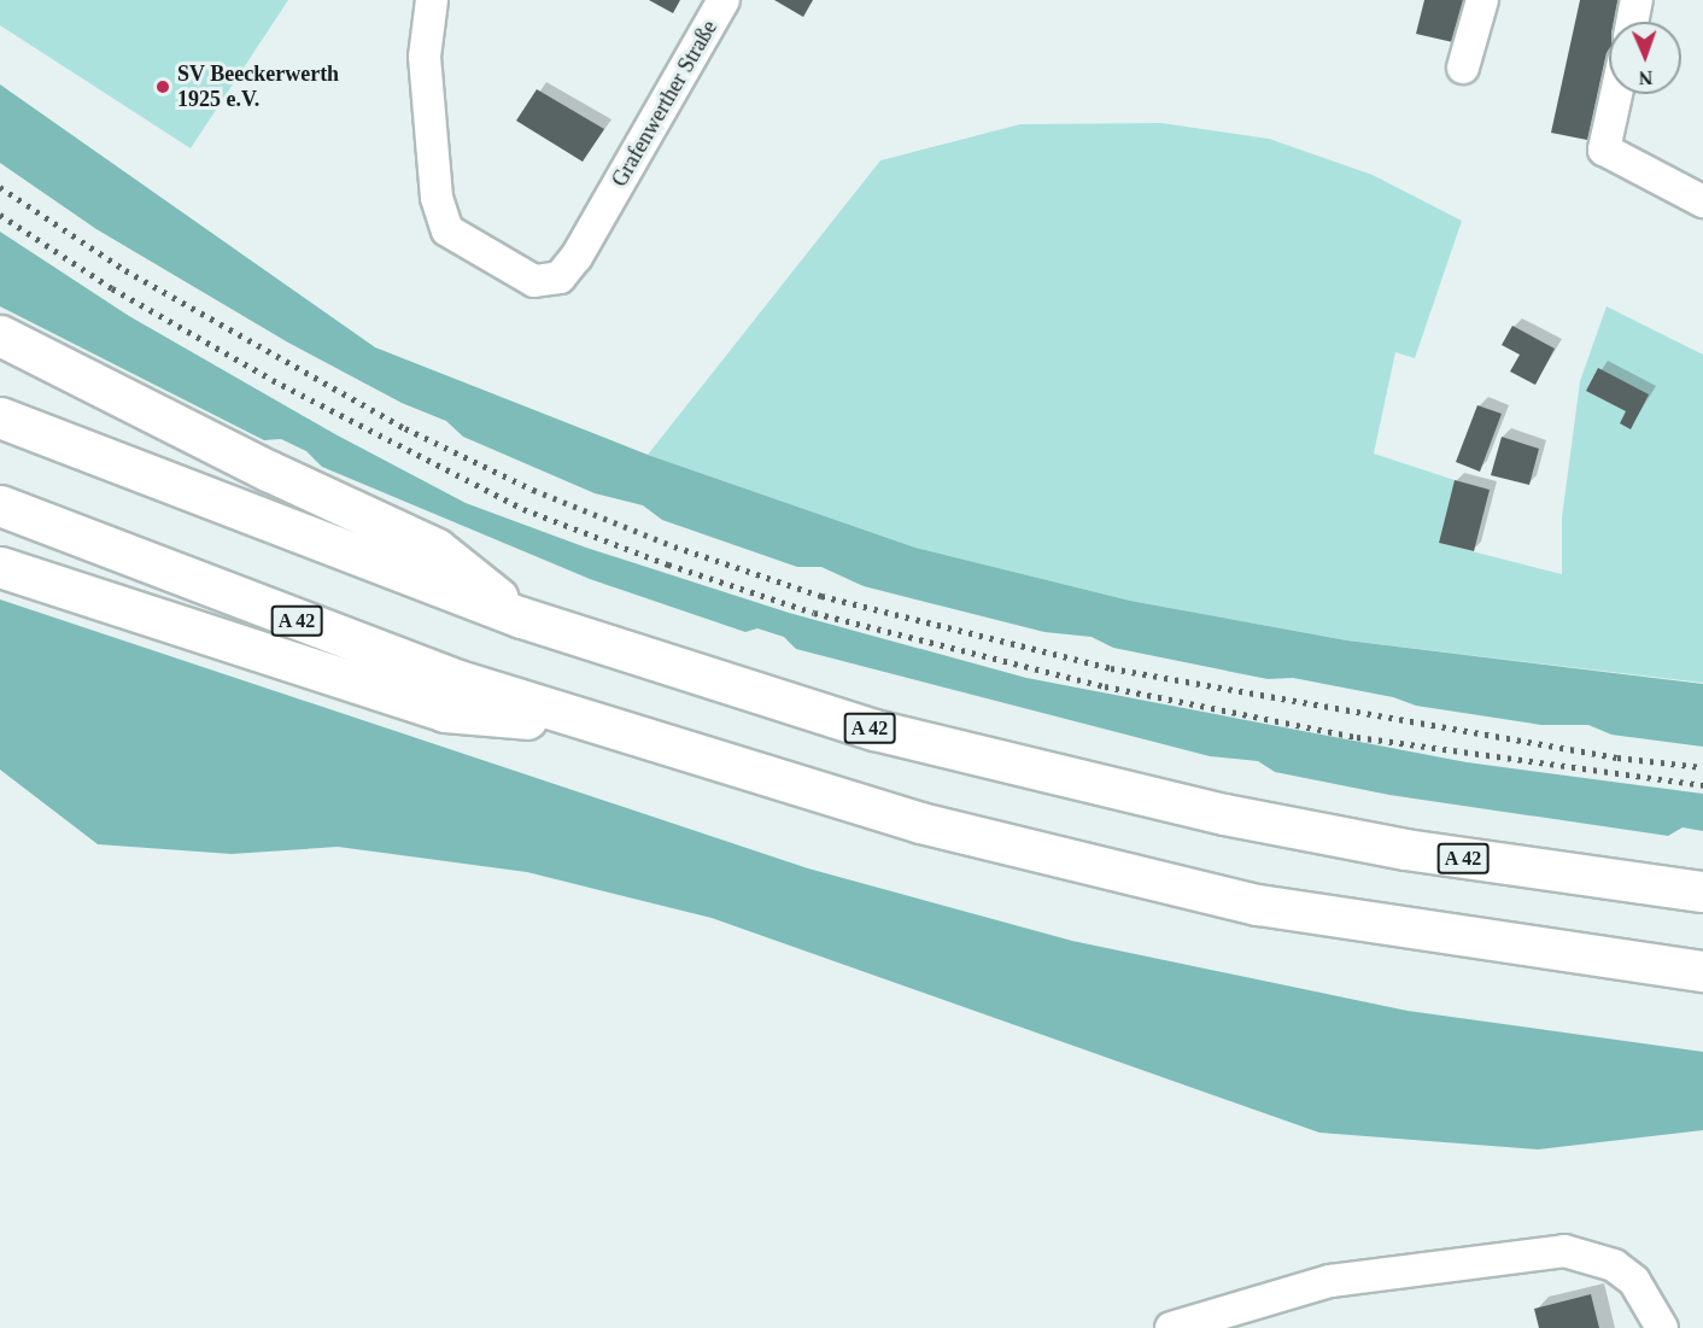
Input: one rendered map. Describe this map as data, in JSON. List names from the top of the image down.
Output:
{
  "streets": {
    "highway": ["A 42"],
    "street": ["Grafenwerther Straße"]
  },
  "places": ["SV Beeckerwerth 1925 e.V."],
  "north": "bottom"
}
